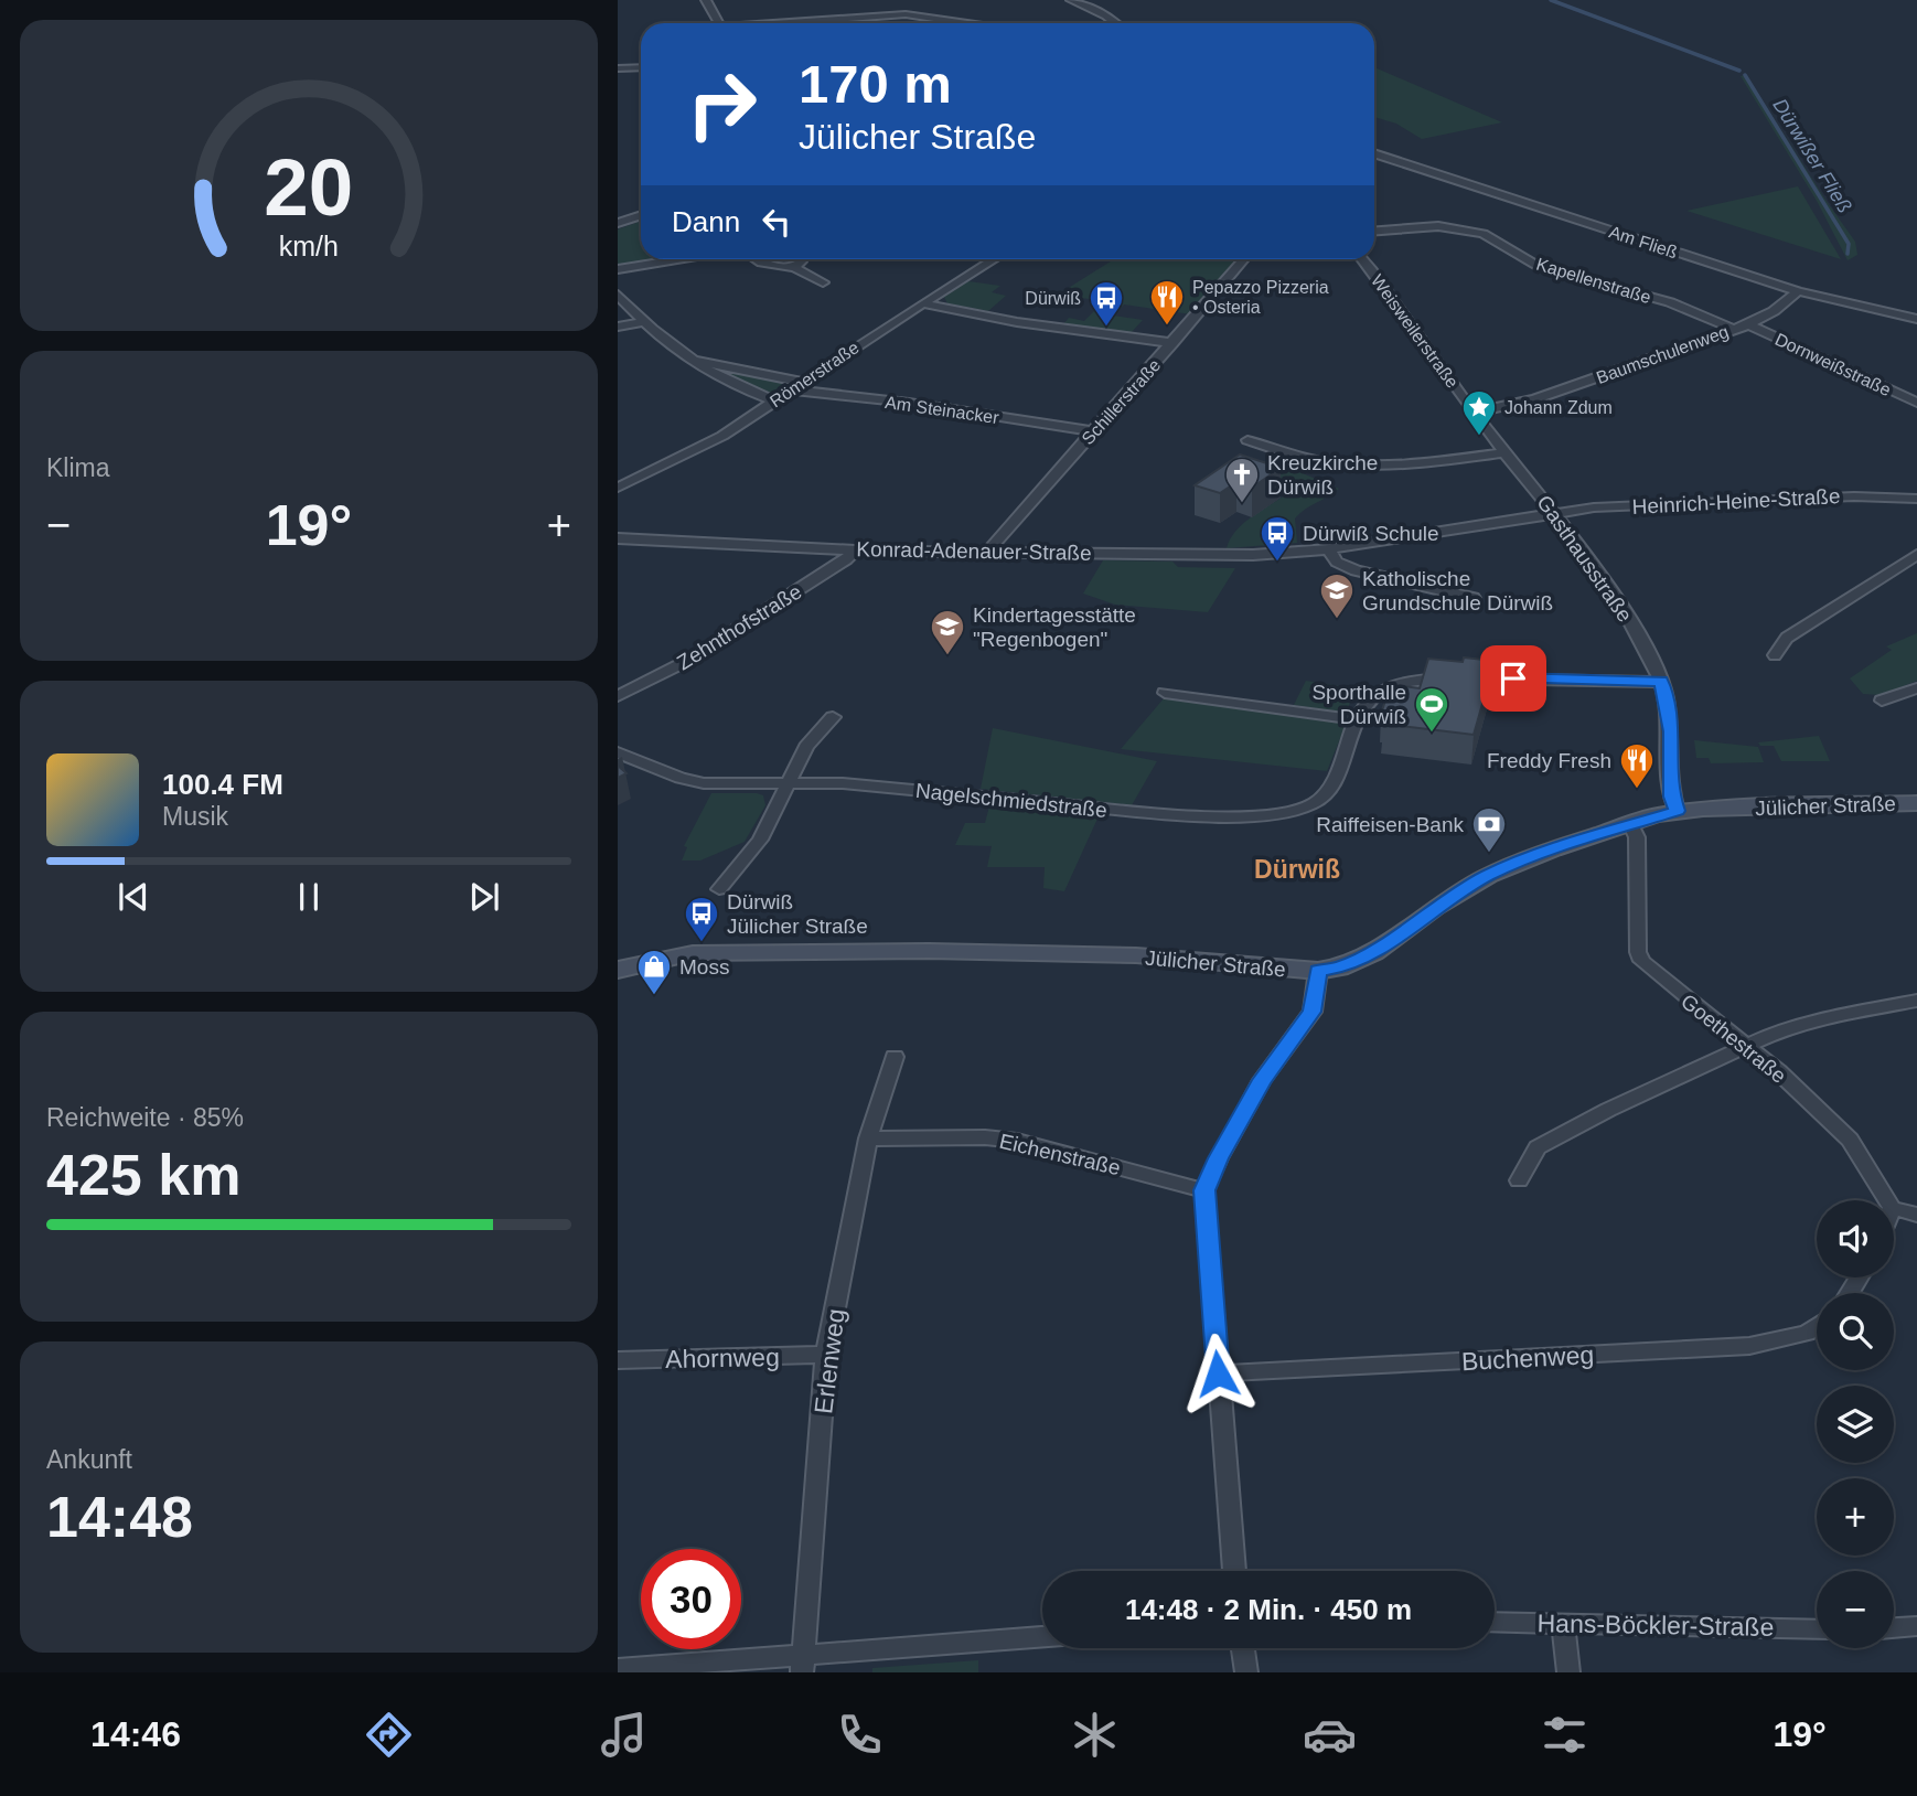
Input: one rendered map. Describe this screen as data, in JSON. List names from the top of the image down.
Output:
{
  "streets": {
    "street": [
      "Am Fließ",
      "Kapellenstraße",
      "Weisweilerstraße",
      "Baumschulenweg",
      "Dornweißstraße",
      "Römerstraße",
      "Schillerstraße",
      "Am Steinacker",
      "Heinrich-Heine-Straße",
      "Konrad-Adenauer-Straße",
      "Gasthausstraße",
      "Zehnthofstraße",
      "Nagelschmiedstraße",
      "Jülicher Straße",
      "Goethestraße",
      "Eichenstraße",
      "Ahornweg",
      "Buchenweg",
      "Erlenweg",
      "Hans-Böckler-Straße"
    ]
  },
  "crossings": [
    ["Am Fließ", "Baumschulenweg"],
    ["Kapellenstraße", "Baumschulenweg"],
    ["Weisweilerstraße", "Baumschulenweg"],
    ["Weisweilerstraße", "Gasthausstraße"],
    ["Baumschulenweg", "Dornweißstraße"],
    ["Baumschulenweg", "Gasthausstraße"],
    ["Römerstraße", "Am Steinacker"],
    ["Schillerstraße", "Am Steinacker"],
    ["Schillerstraße", "Konrad-Adenauer-Straße"],
    ["Heinrich-Heine-Straße", "Konrad-Adenauer-Straße"],
    ["Heinrich-Heine-Straße", "Gasthausstraße"],
    ["Konrad-Adenauer-Straße", "Gasthausstraße"],
    ["Konrad-Adenauer-Straße", "Zehnthofstraße"],
    ["Gasthausstraße", "Nagelschmiedstraße"],
    ["Gasthausstraße", "Jülicher Straße"],
    ["Jülicher Straße", "Goethestraße"],
    ["Eichenstraße", "Erlenweg"],
    ["Ahornweg", "Erlenweg"]
  ],
  "districts": ["Dürwiß"],
  "water": ["Dürwißer Fließ"],
  "places": {
    "restaurant": ["Pepazzo Pizzeria • Osteria", "Freddy Fresh"],
    "bus stop": ["Dürwiß", "Dürwiß Schule", "Dürwiß Jülicher Straße"],
    "place": ["Johann Zdum"],
    "church": ["Kreuzkirche Dürwiß"],
    "school or university": ["Katholische Grundschule Dürwiß", "Kindertagesstätte \"Regenbogen\""],
    "sports": ["Sporthalle Dürwiß"],
    "bank": ["Raiffeisen-Bank"],
    "shop": ["Moss"]
  },
  "page": {
    "turn": ["170 m", "Jülicher Straße"],
    "then": "Dann",
    "tile": [
      "Klima",
      ["Reichweite · 85%", "425 km"],
      ["Ankunft", "14:48"]
    ],
    "heat": ["−", "19°", "+"],
    "song": ["100.4 FM", "Musik"],
    "map_buttons": ["+", "−"],
    "limit": "30",
    "trip": "14:48 · 2 Min. · 450 m",
    "tabs": ["14:46", "19°"],
    "gauge": ["20", "km/h"]
  }
}
